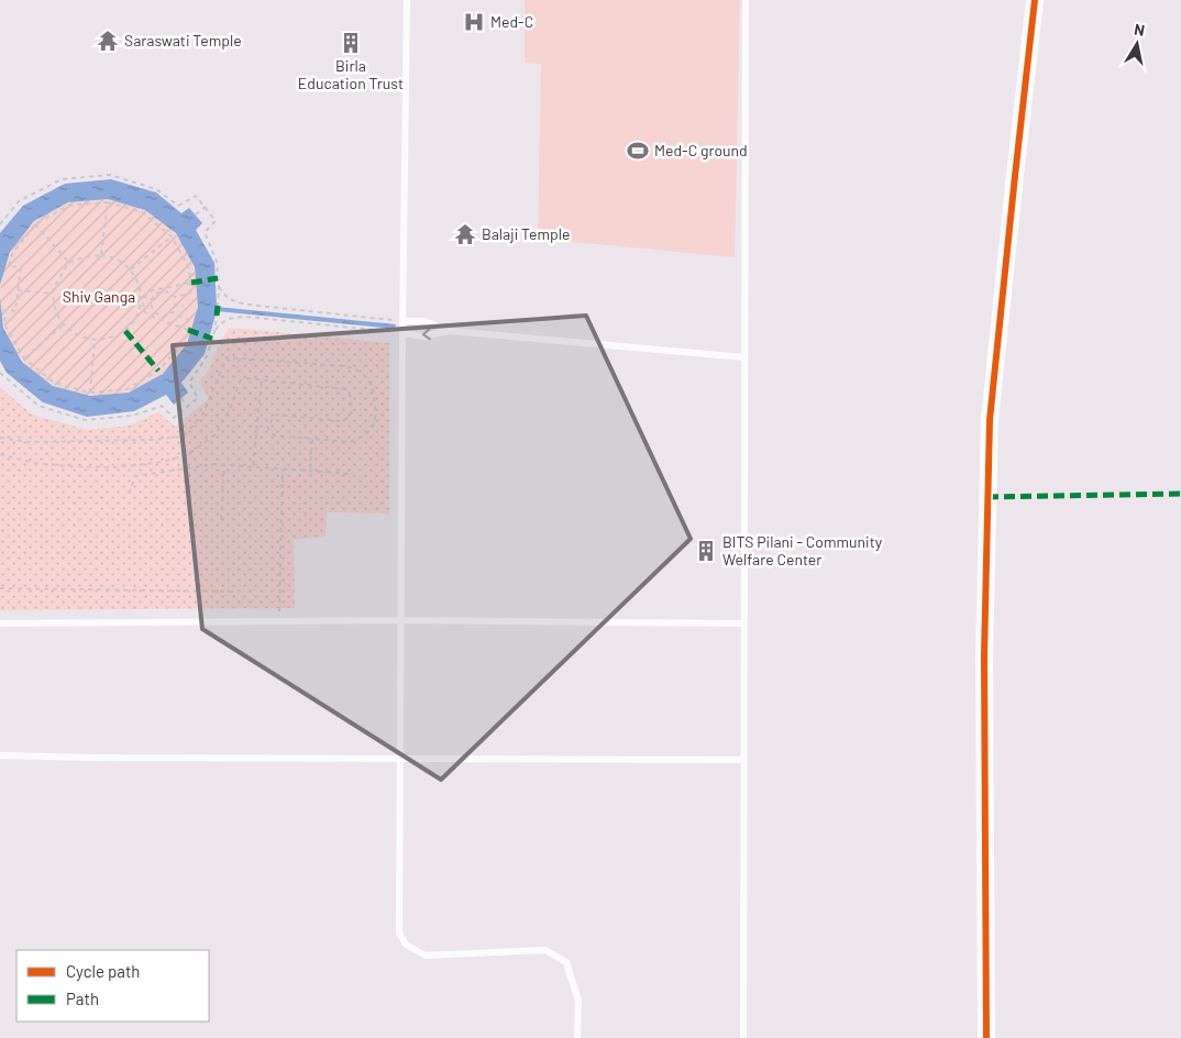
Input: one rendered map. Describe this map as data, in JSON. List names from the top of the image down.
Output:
{
  "parks": ["Shiv Ganga"],
  "places": {
    "hospital": ["Med-C"],
    "temple": ["Saraswati Temple", "Balaji Temple"],
    "building": ["Birla Education Trust", "BITS Pilani - Community Welfare Center"],
    "sports": ["Med-C ground"]
  },
  "legend": ["Cycle path", "Path"],
  "north": "top"
}
